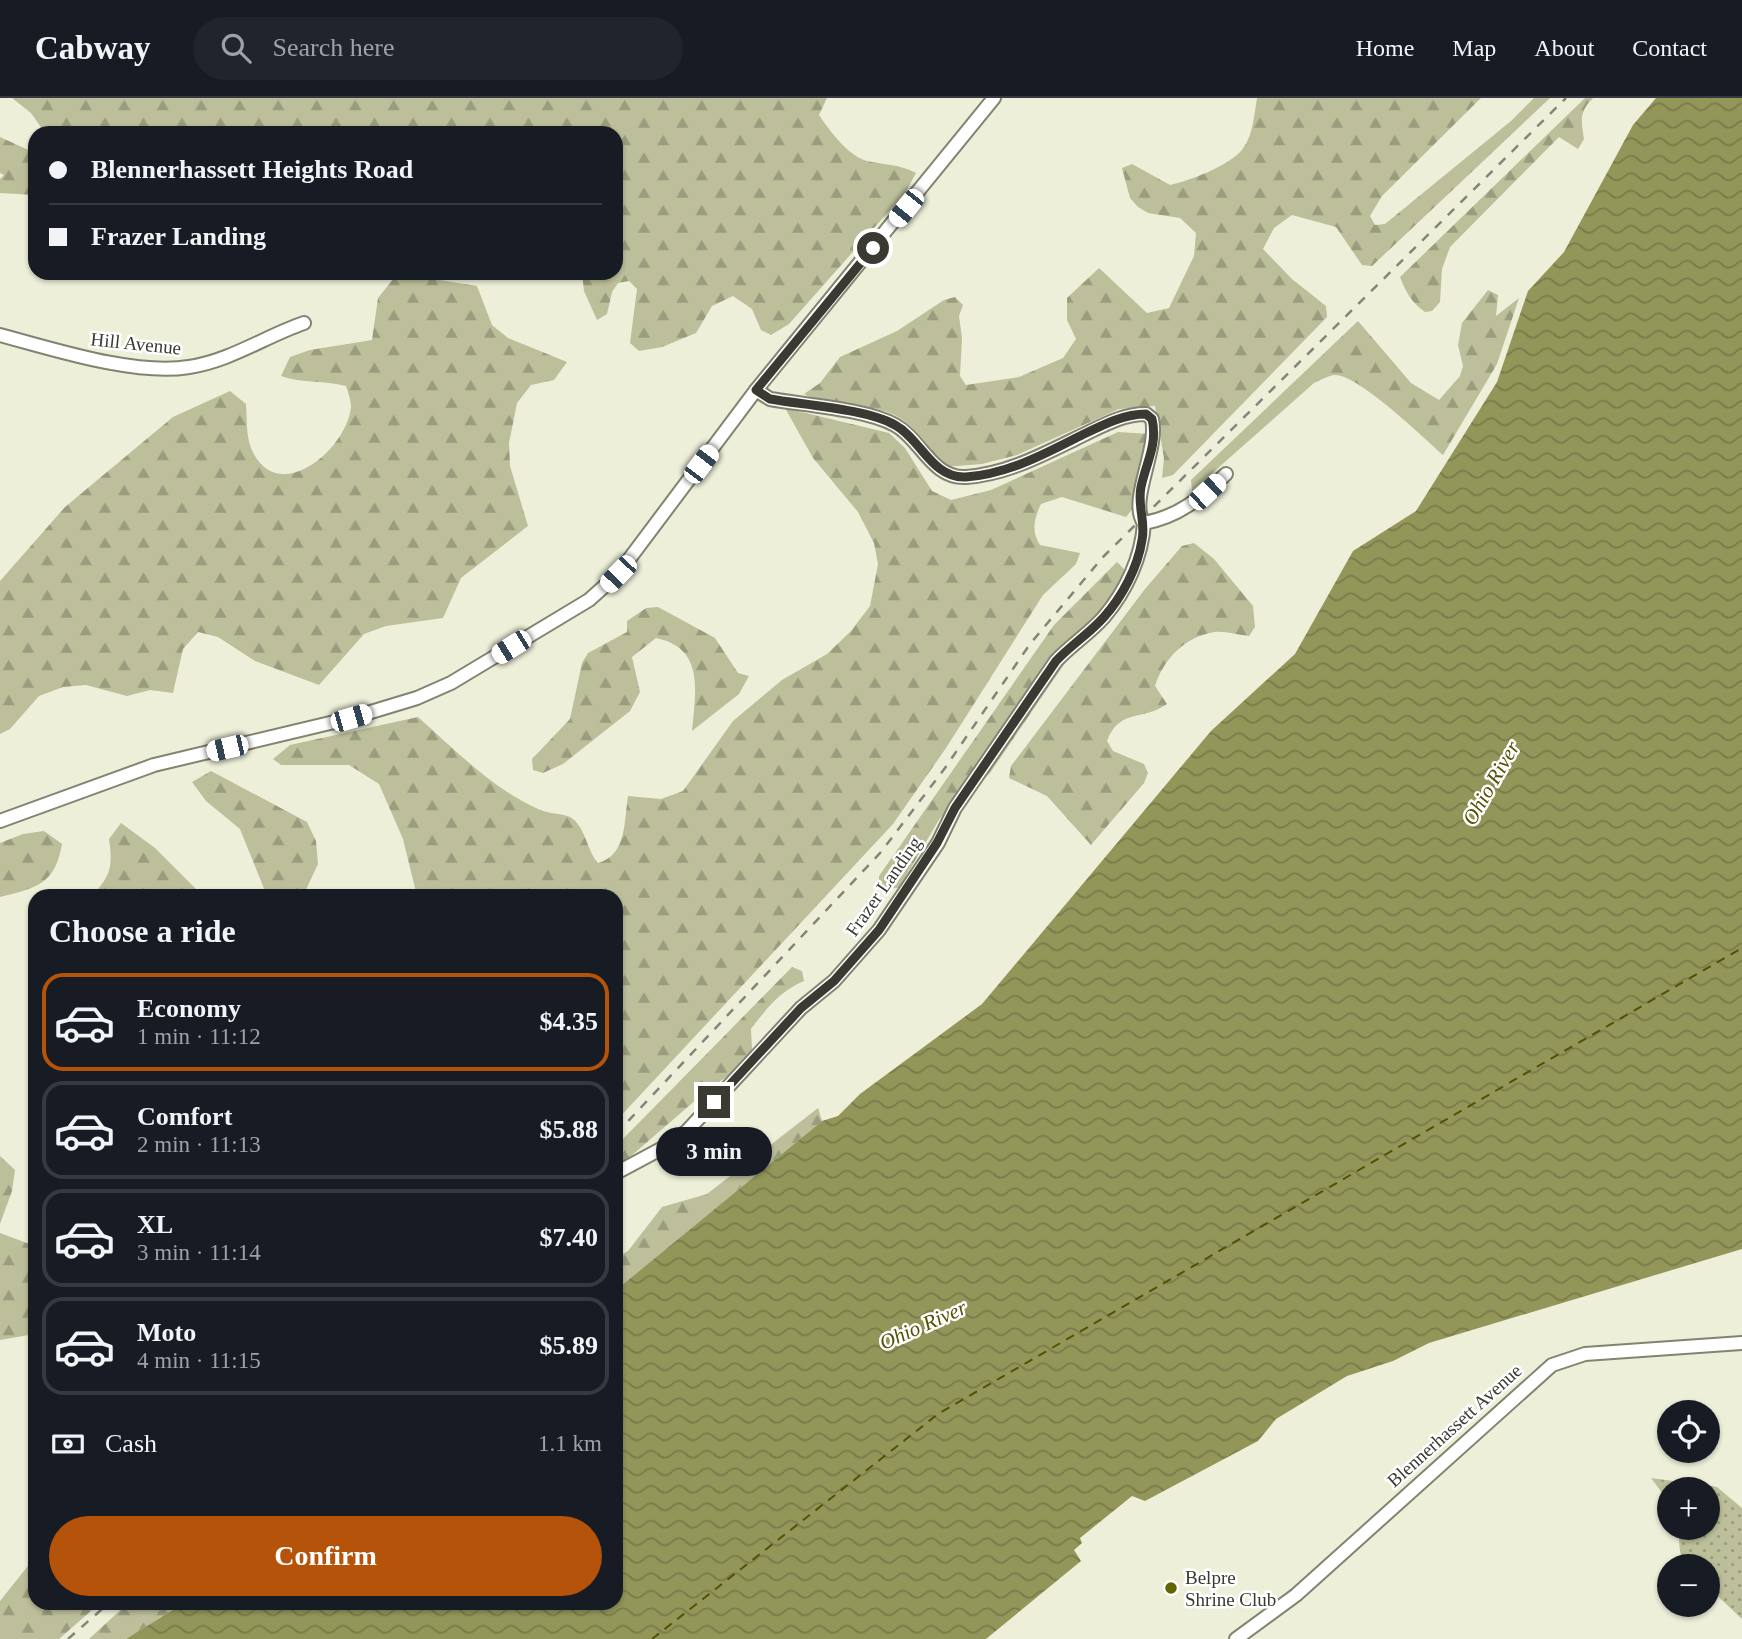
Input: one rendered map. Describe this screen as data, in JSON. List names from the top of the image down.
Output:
{
  "streets": {
    "street": ["Hill Avenue", "Frazer Landing", "Blennerhassett Avenue"]
  },
  "water": ["Ohio River"],
  "places": ["Belpre Shrine Club"],
  "page": {
    "header": "Cabway",
    "search": "Search here",
    "nav": [
      "Home",
      "Map",
      "About",
      "Contact"
    ],
    "banner": ["Blennerhassett Heights Road", "Frazer Landing"],
    "heading": "Choose a ride",
    "list": [
      {
        "name": "Economy",
        "note": "1 min · 11:12",
        "value": "$4.35"
      },
      {
        "name": "Comfort",
        "note": "2 min · 11:13",
        "value": "$5.88"
      },
      {
        "name": "XL",
        "note": "3 min · 11:14",
        "value": "$7.40"
      },
      {
        "name": "Moto",
        "note": "4 min · 11:15",
        "value": "$5.89"
      }
    ],
    "bubble": "3 min",
    "map_buttons": ["+", "−"],
    "pay": ["Cash", "1.1 km"],
    "buttons": "Confirm"
  }
}
